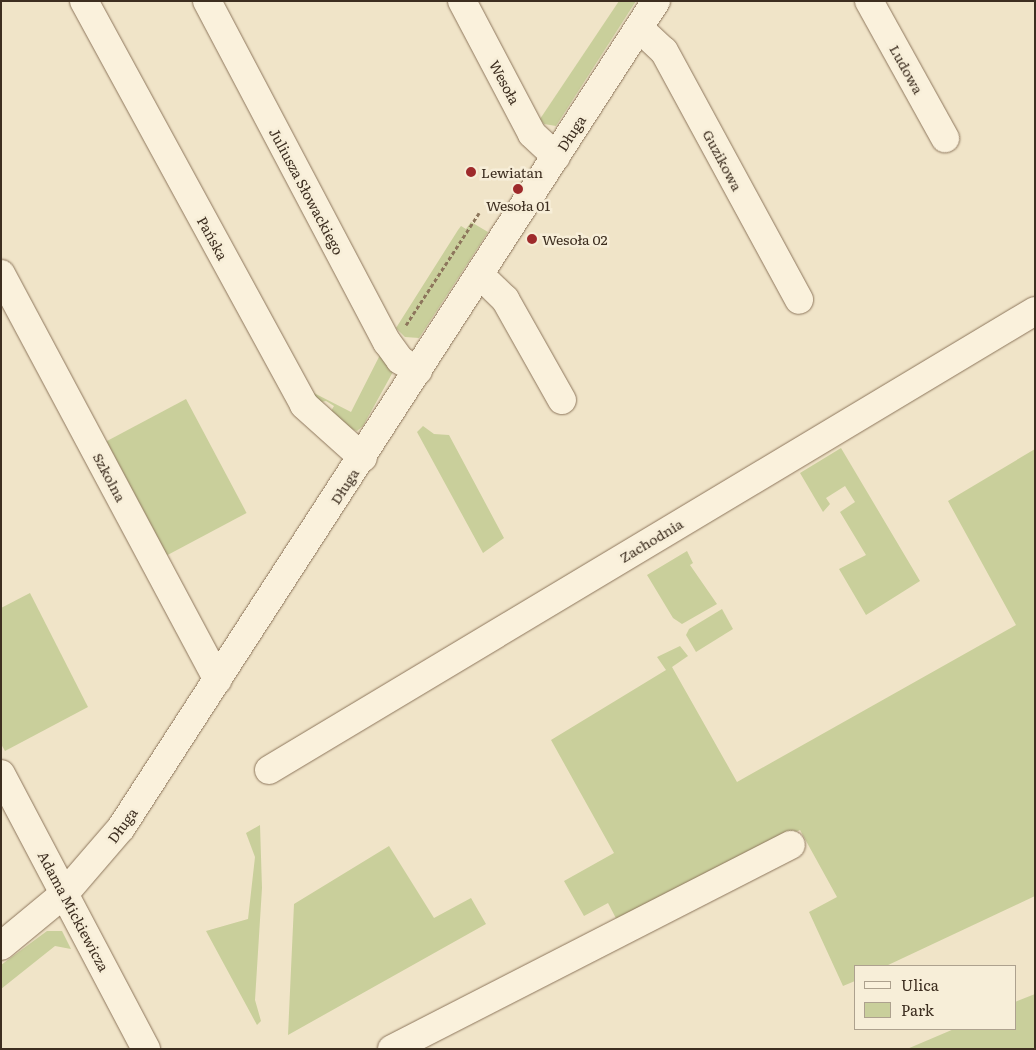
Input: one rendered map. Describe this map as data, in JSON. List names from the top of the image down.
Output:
{
  "streets": {
    "street": [
      "Ludowa",
      "Wesoła",
      "Długa",
      "Guzikowa",
      "Juliusza Słowackiego",
      "Pańska",
      "Szkolna",
      "Zachodnia",
      "Adama Mickiewicza"
    ]
  },
  "crossings": [
    ["Wesoła", "Długa"],
    ["Długa", "Guzikowa"],
    ["Długa", "Juliusza Słowackiego"],
    ["Długa", "Pańska"],
    ["Długa", "Szkolna"],
    ["Długa", "Adama Mickiewicza"]
  ],
  "places": ["Lewiatan", "Wesoła 01", "Wesoła 02"],
  "legend": ["Ulica", "Park"]
}
